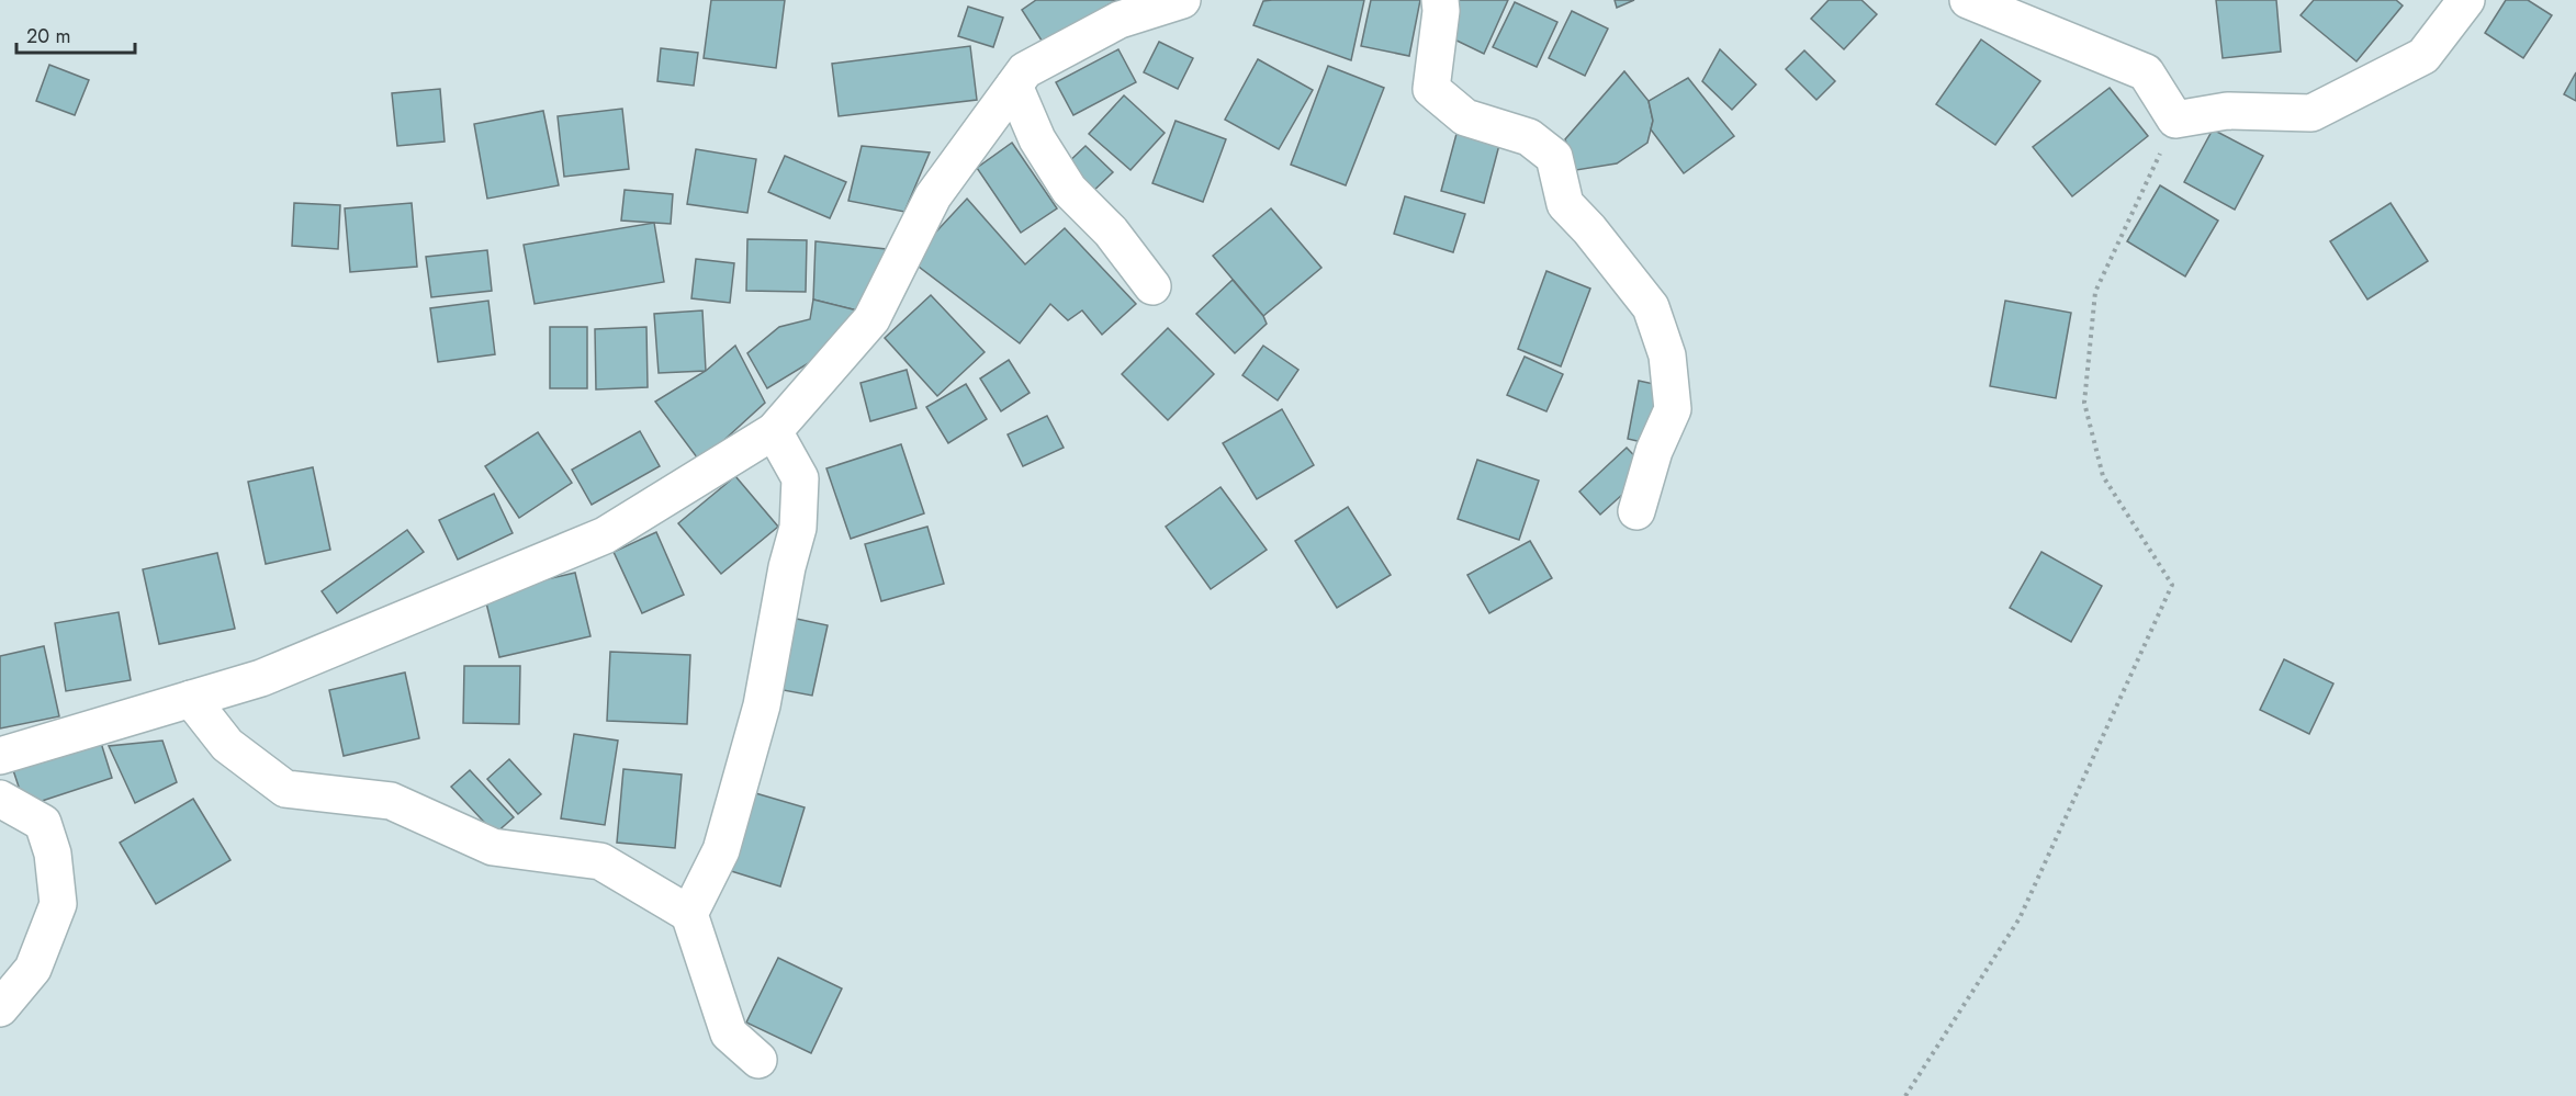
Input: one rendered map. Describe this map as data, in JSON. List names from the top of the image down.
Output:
{
  "scale_bar": "20 m"
}
